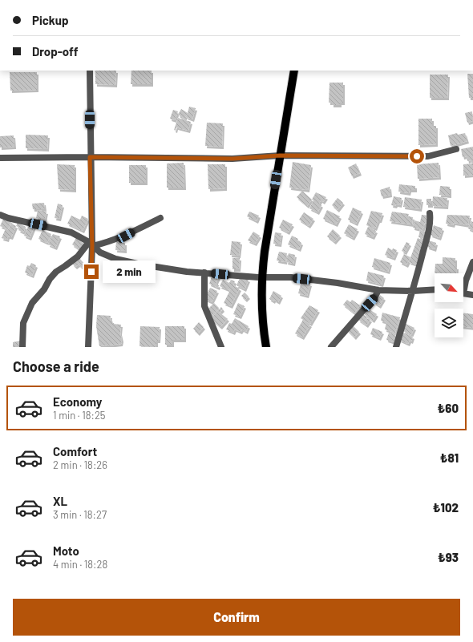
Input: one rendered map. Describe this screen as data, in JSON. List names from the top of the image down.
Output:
{
  "north": "bottom right",
  "page": {
    "banner": ["Pickup", "Drop-off"],
    "bubble": "2 min",
    "heading": "Choose a ride",
    "list": [
      {
        "name": "Economy",
        "note": "1 min · 18:25",
        "value": "₺60"
      },
      {
        "name": "Comfort",
        "note": "2 min · 18:26",
        "value": "₺81"
      },
      {
        "name": "XL",
        "note": "3 min · 18:27",
        "value": "₺102"
      },
      {
        "name": "Moto",
        "note": "4 min · 18:28",
        "value": "₺93"
      }
    ],
    "buttons": "Confirm"
  }
}
